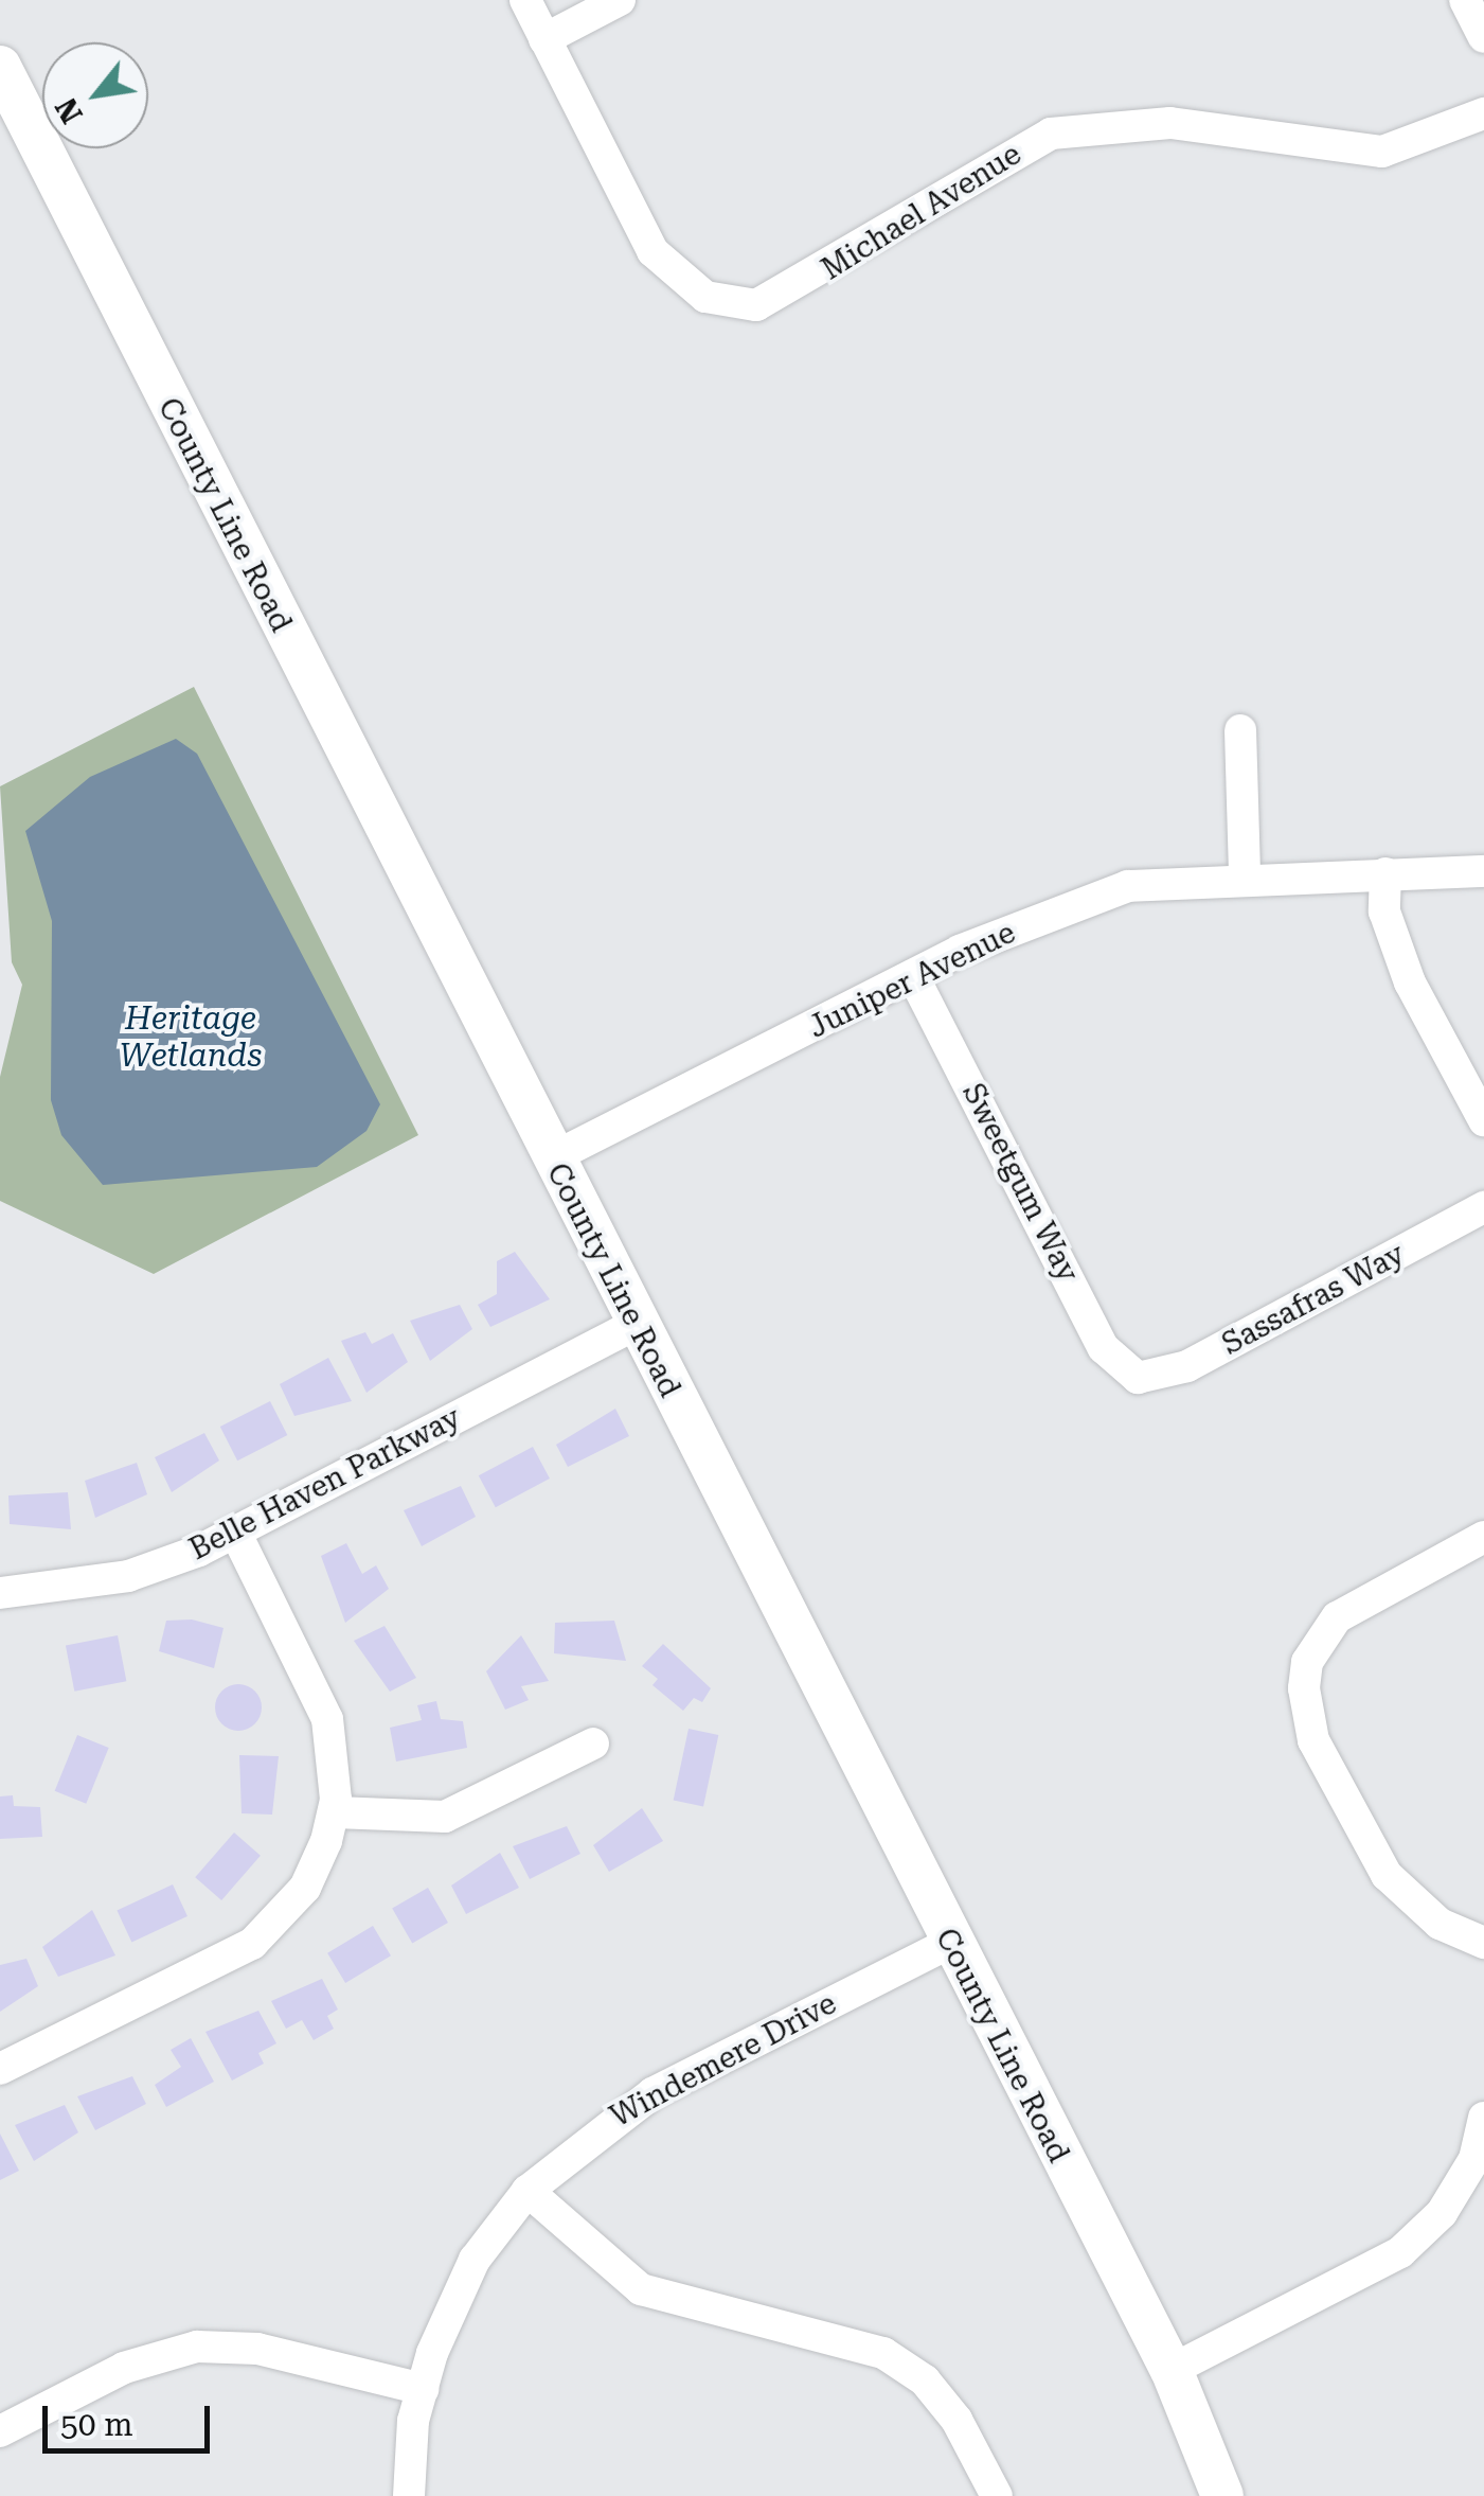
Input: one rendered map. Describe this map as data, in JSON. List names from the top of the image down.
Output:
{
  "streets": {
    "main road": ["County Line Road"],
    "street": [
      "Michael Avenue",
      "Juniper Avenue",
      "Sweetgum Way",
      "Sassafras Way",
      "Belle Haven Parkway",
      "Windemere Drive"
    ]
  },
  "crossings": [
    ["County Line Road", "Juniper Avenue"],
    ["County Line Road", "Belle Haven Parkway"],
    ["County Line Road", "Windemere Drive"],
    ["Juniper Avenue", "Sweetgum Way"],
    ["Sweetgum Way", "Sassafras Way"]
  ],
  "water": ["Heritage Wetlands"],
  "scale_bar": "50 m",
  "north": "bottom left"
}
